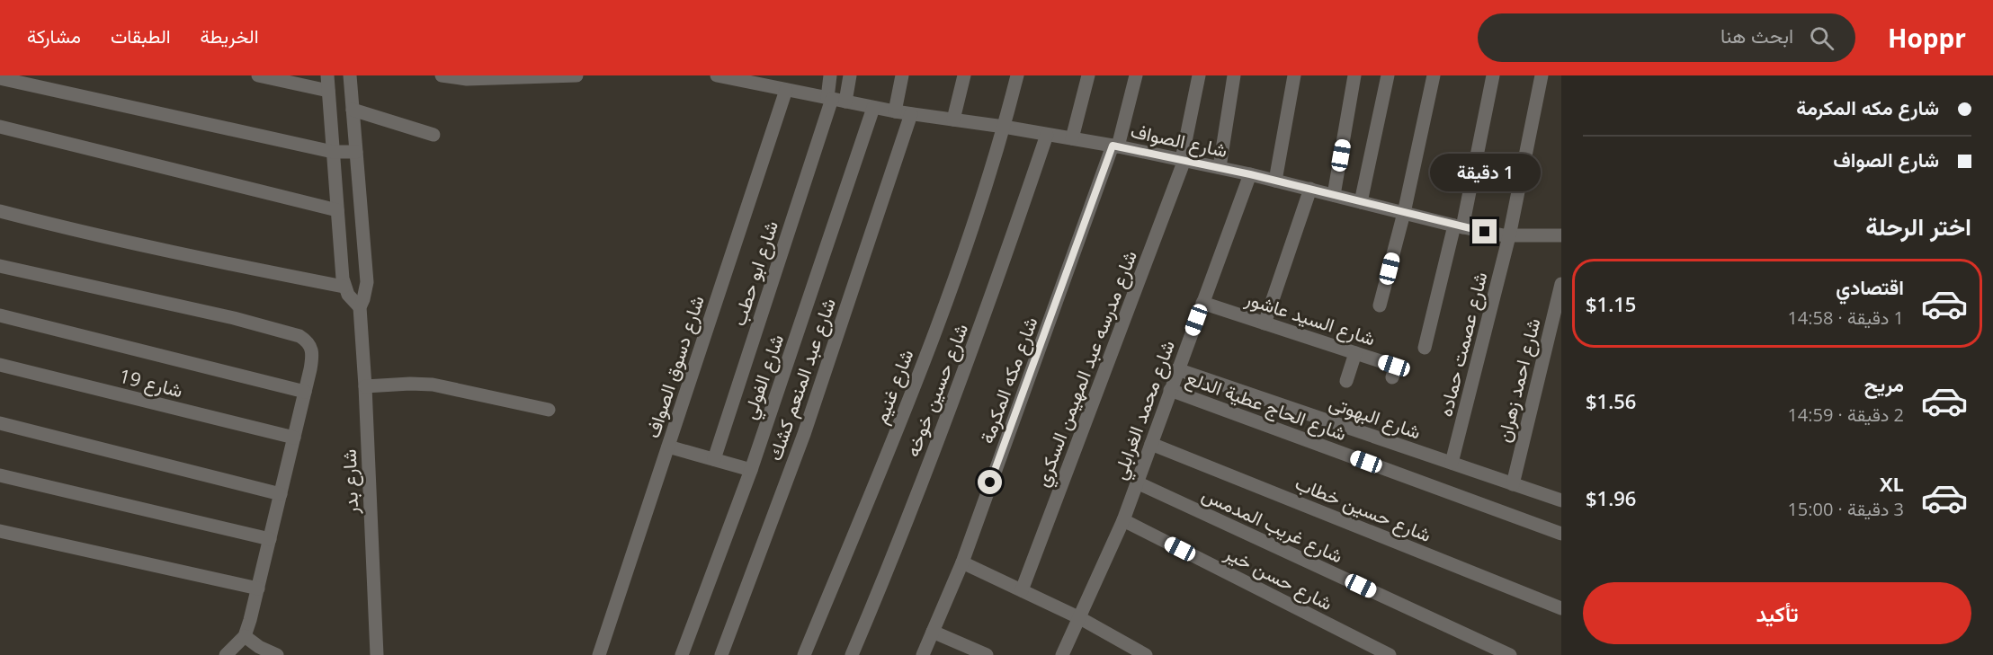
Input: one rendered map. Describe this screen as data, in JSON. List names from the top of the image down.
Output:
{
  "streets": {
    "street": [
      "شارع الصواف",
      "شارع ابو حطب",
      "شارع السيد عاشور",
      "شارع عصمت حماده",
      "شارع دسوق الصواف",
      "شارع مدرسه عبد المهيمن السكري",
      "شارع الفولي",
      "شارع عبد المنعم كشك",
      "شارع مكه المكرمة",
      "شارع احمد زهران",
      "شارع 19",
      "شارع غنيم",
      "شارع حسين خوخه",
      "شارع الحاج عطية الدلع",
      "شارع محمد الغرابلي",
      "شارع البهوتى",
      "شارع بدر",
      "شارع حسين خطاب",
      "شارع غريب المدمس",
      "شارع حسن خير"
    ]
  },
  "crossings": [
    ["شارع الصواف", "شارع ابو حطب"],
    ["شارع الصواف", "شارع عصمت حماده"],
    ["شارع الصواف", "شارع دسوق الصواف"],
    ["شارع الصواف", "شارع مدرسه عبد المهيمن السكري"],
    ["شارع الصواف", "شارع الفولي"],
    ["شارع الصواف", "شارع عبد المنعم كشك"],
    ["شارع الصواف", "شارع مكه المكرمة"],
    ["شارع الصواف", "شارع غنيم"],
    ["شارع الصواف", "شارع حسين خوخه"],
    ["شارع الصواف", "شارع محمد الغرابلي"],
    ["شارع السيد عاشور", "شارع محمد الغرابلي"],
    ["شارع عصمت حماده", "شارع البهوتى"],
    ["شارع احمد زهران", "شارع البهوتى"],
    ["شارع الحاج عطية الدلع", "شارع محمد الغرابلي"],
    ["شارع محمد الغرابلي", "شارع البهوتى"],
    ["شارع محمد الغرابلي", "شارع حسين خطاب"],
    ["شارع محمد الغرابلي", "شارع غريب المدمس"],
    ["شارع محمد الغرابلي", "شارع حسن خير"]
  ],
  "page": {
    "header": "Hoppr",
    "search": "ابحث هنا",
    "nav": ["الخريطة", "الطبقات", "مشاركة"],
    "banner": ["شارع مكه المكرمة", "شارع الصواف"],
    "bubble": "1 دقيقة",
    "heading": "اختر الرحلة",
    "list": [
      {
        "name": "اقتصادي",
        "note": "1 دقيقة · 14:58",
        "value": "$1.15"
      },
      {
        "name": "مريح",
        "note": "2 دقيقة · 14:59",
        "value": "$1.56"
      },
      {
        "name": "XL",
        "note": "3 دقيقة · 15:00",
        "value": "$1.96"
      }
    ],
    "buttons": "تأكيد"
  }
}
